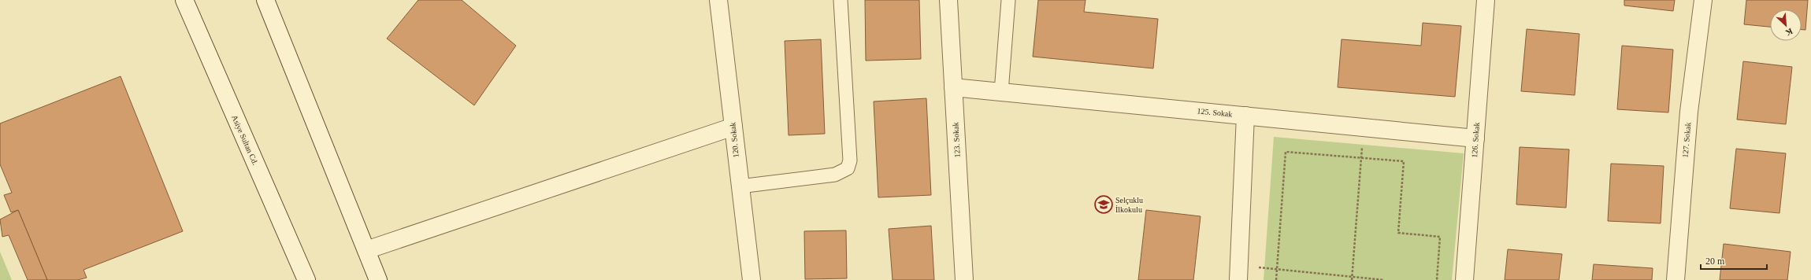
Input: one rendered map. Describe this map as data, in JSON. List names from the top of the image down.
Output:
{
  "streets": {
    "street": [
      "125. Sokak",
      "Asiye Sultan Cd.",
      "120. Sokak",
      "123. Sokak",
      "126. Sokak",
      "127. Sokak"
    ]
  },
  "crossings": [
    ["125. Sokak", "123. Sokak"],
    ["125. Sokak", "126. Sokak"]
  ],
  "places": {
    "school or university": ["Selçuklu İlkokulu"]
  },
  "scale_bar": "20 m",
  "north": "bottom right"
}
